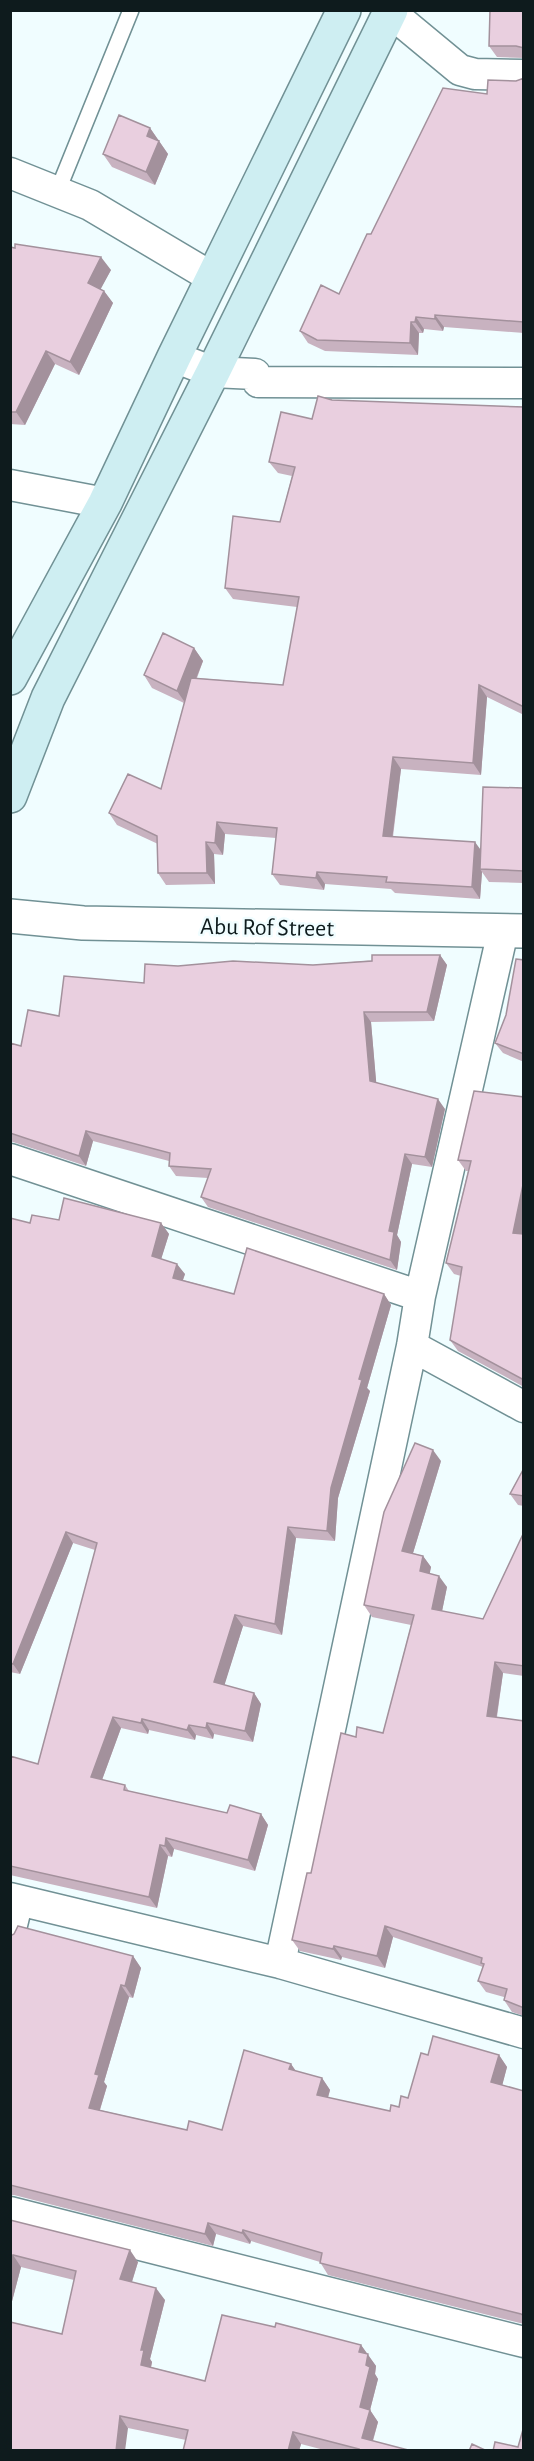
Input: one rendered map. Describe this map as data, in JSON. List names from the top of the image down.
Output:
{
  "streets": {
    "street": ["Abu Rof Street"]
  }
}
